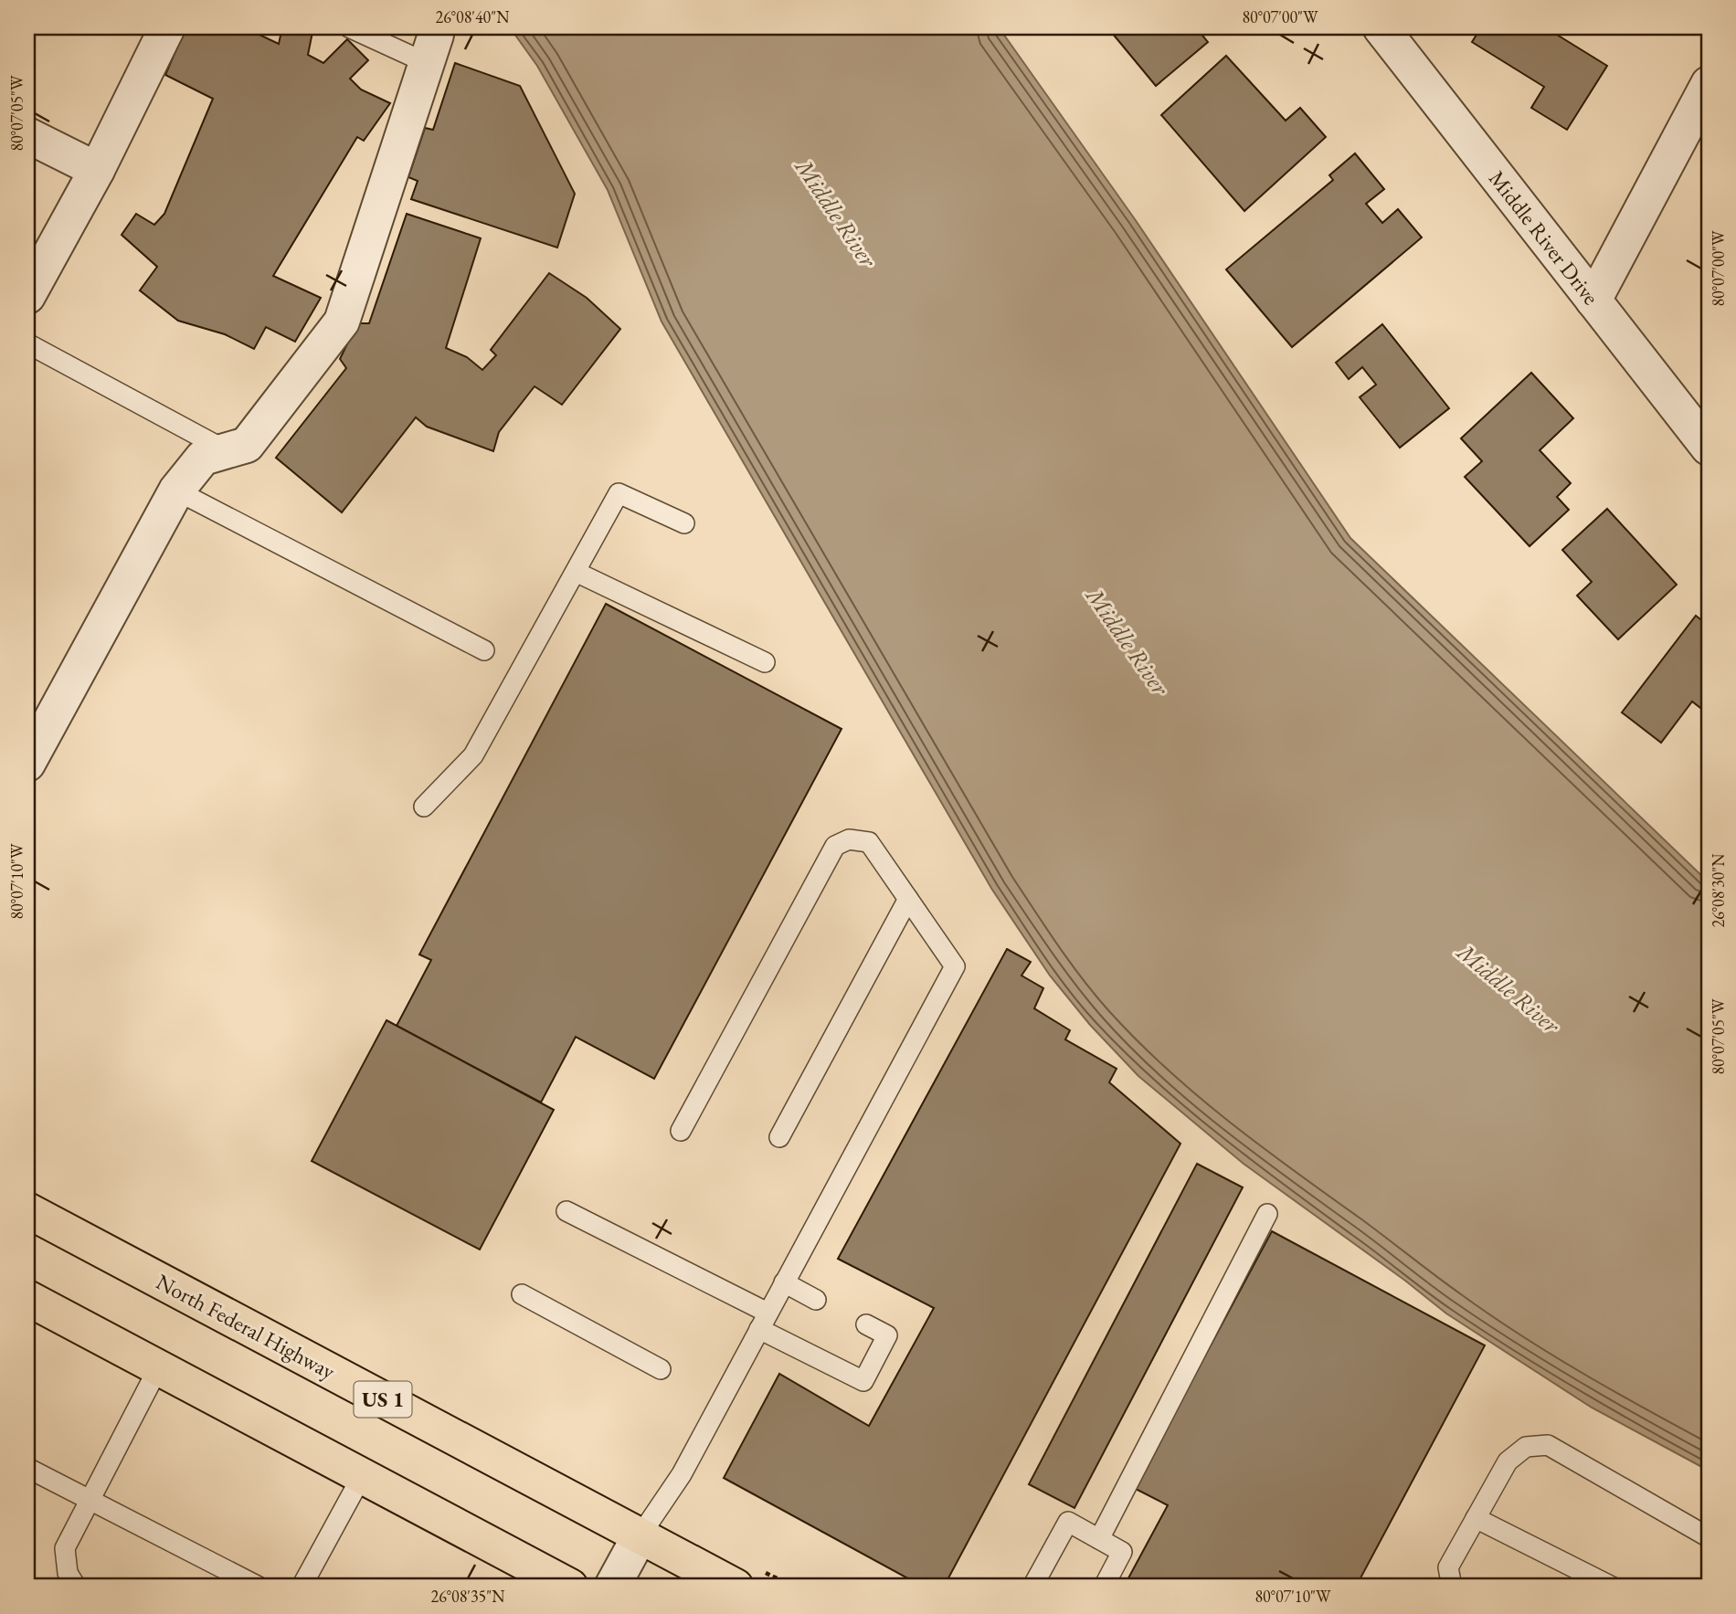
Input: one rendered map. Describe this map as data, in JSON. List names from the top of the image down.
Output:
{
  "streets": {
    "main road": ["North Federal Highway", "US 1"],
    "street": ["Middle River Drive"]
  },
  "water": ["Middle River"],
  "coordinates": [
    "26°08'40\"N",
    "80°07'00\"W",
    "80°07'05\"W",
    "80°07'10\"W",
    "26°08'30\"N",
    "26°08'35\"N"
  ]
}
